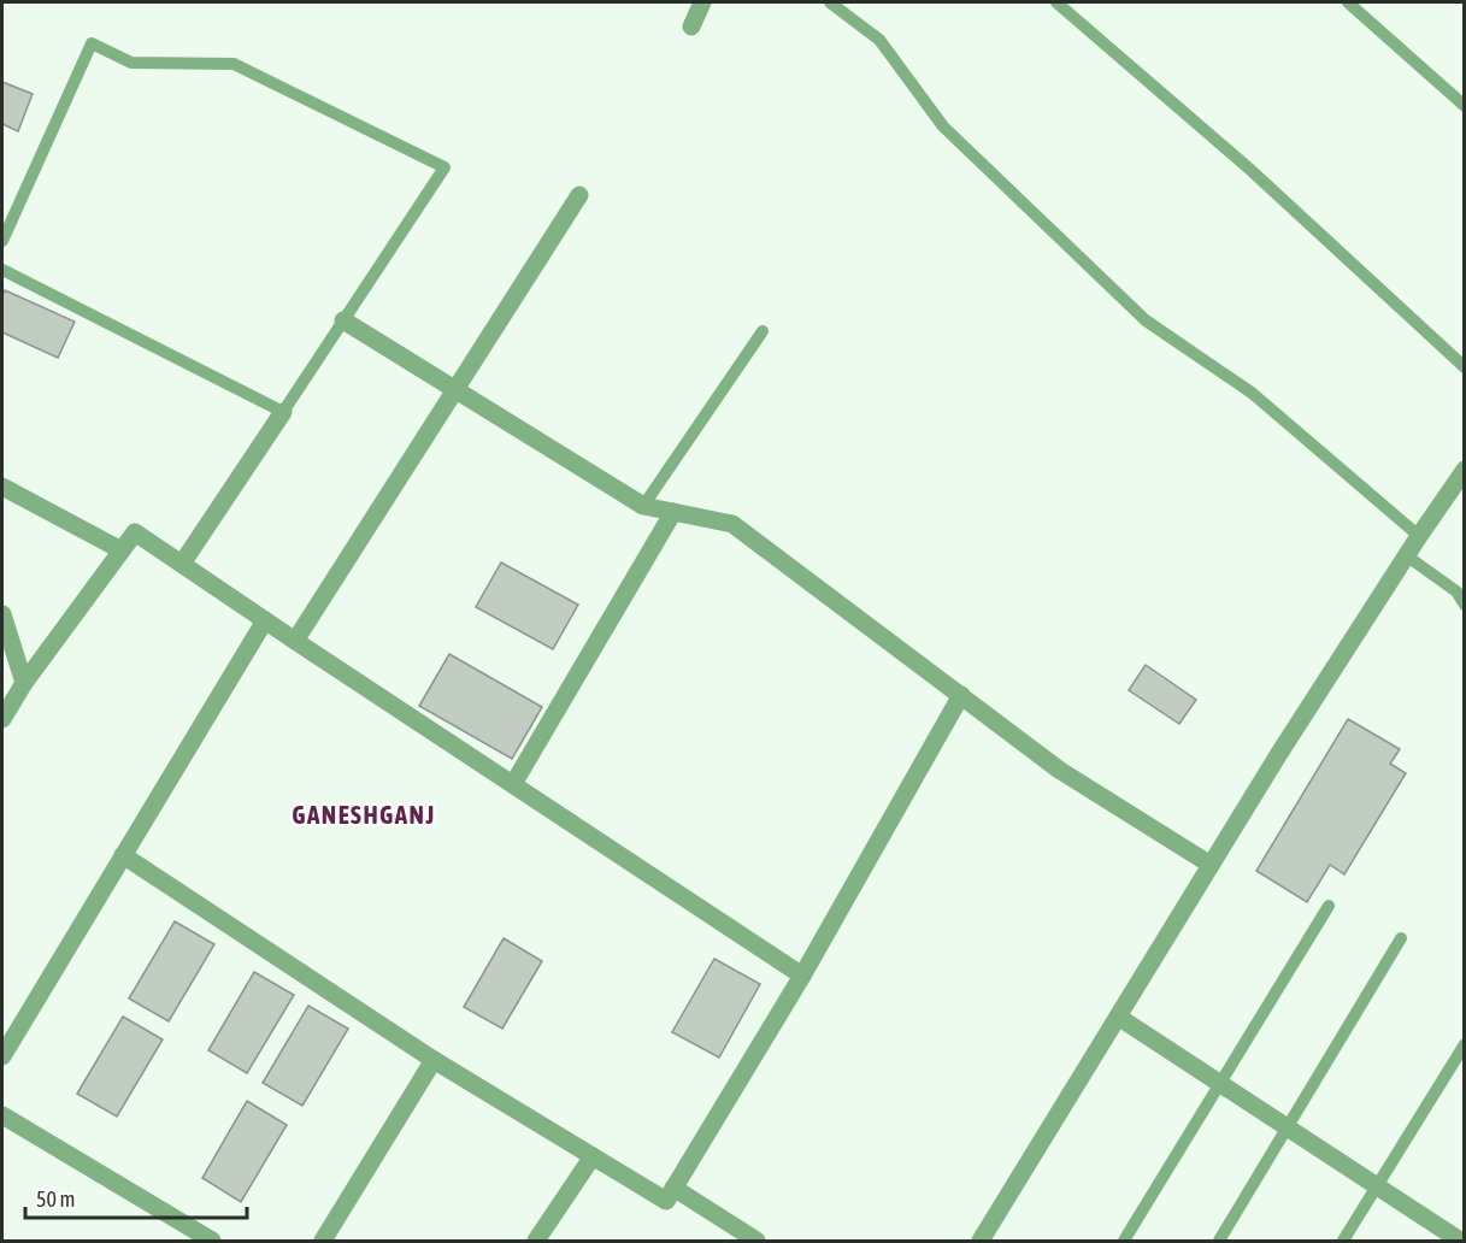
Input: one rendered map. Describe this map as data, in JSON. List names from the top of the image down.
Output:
{
  "districts": ["GANESHGANJ"],
  "scale_bar": "50 m"
}
